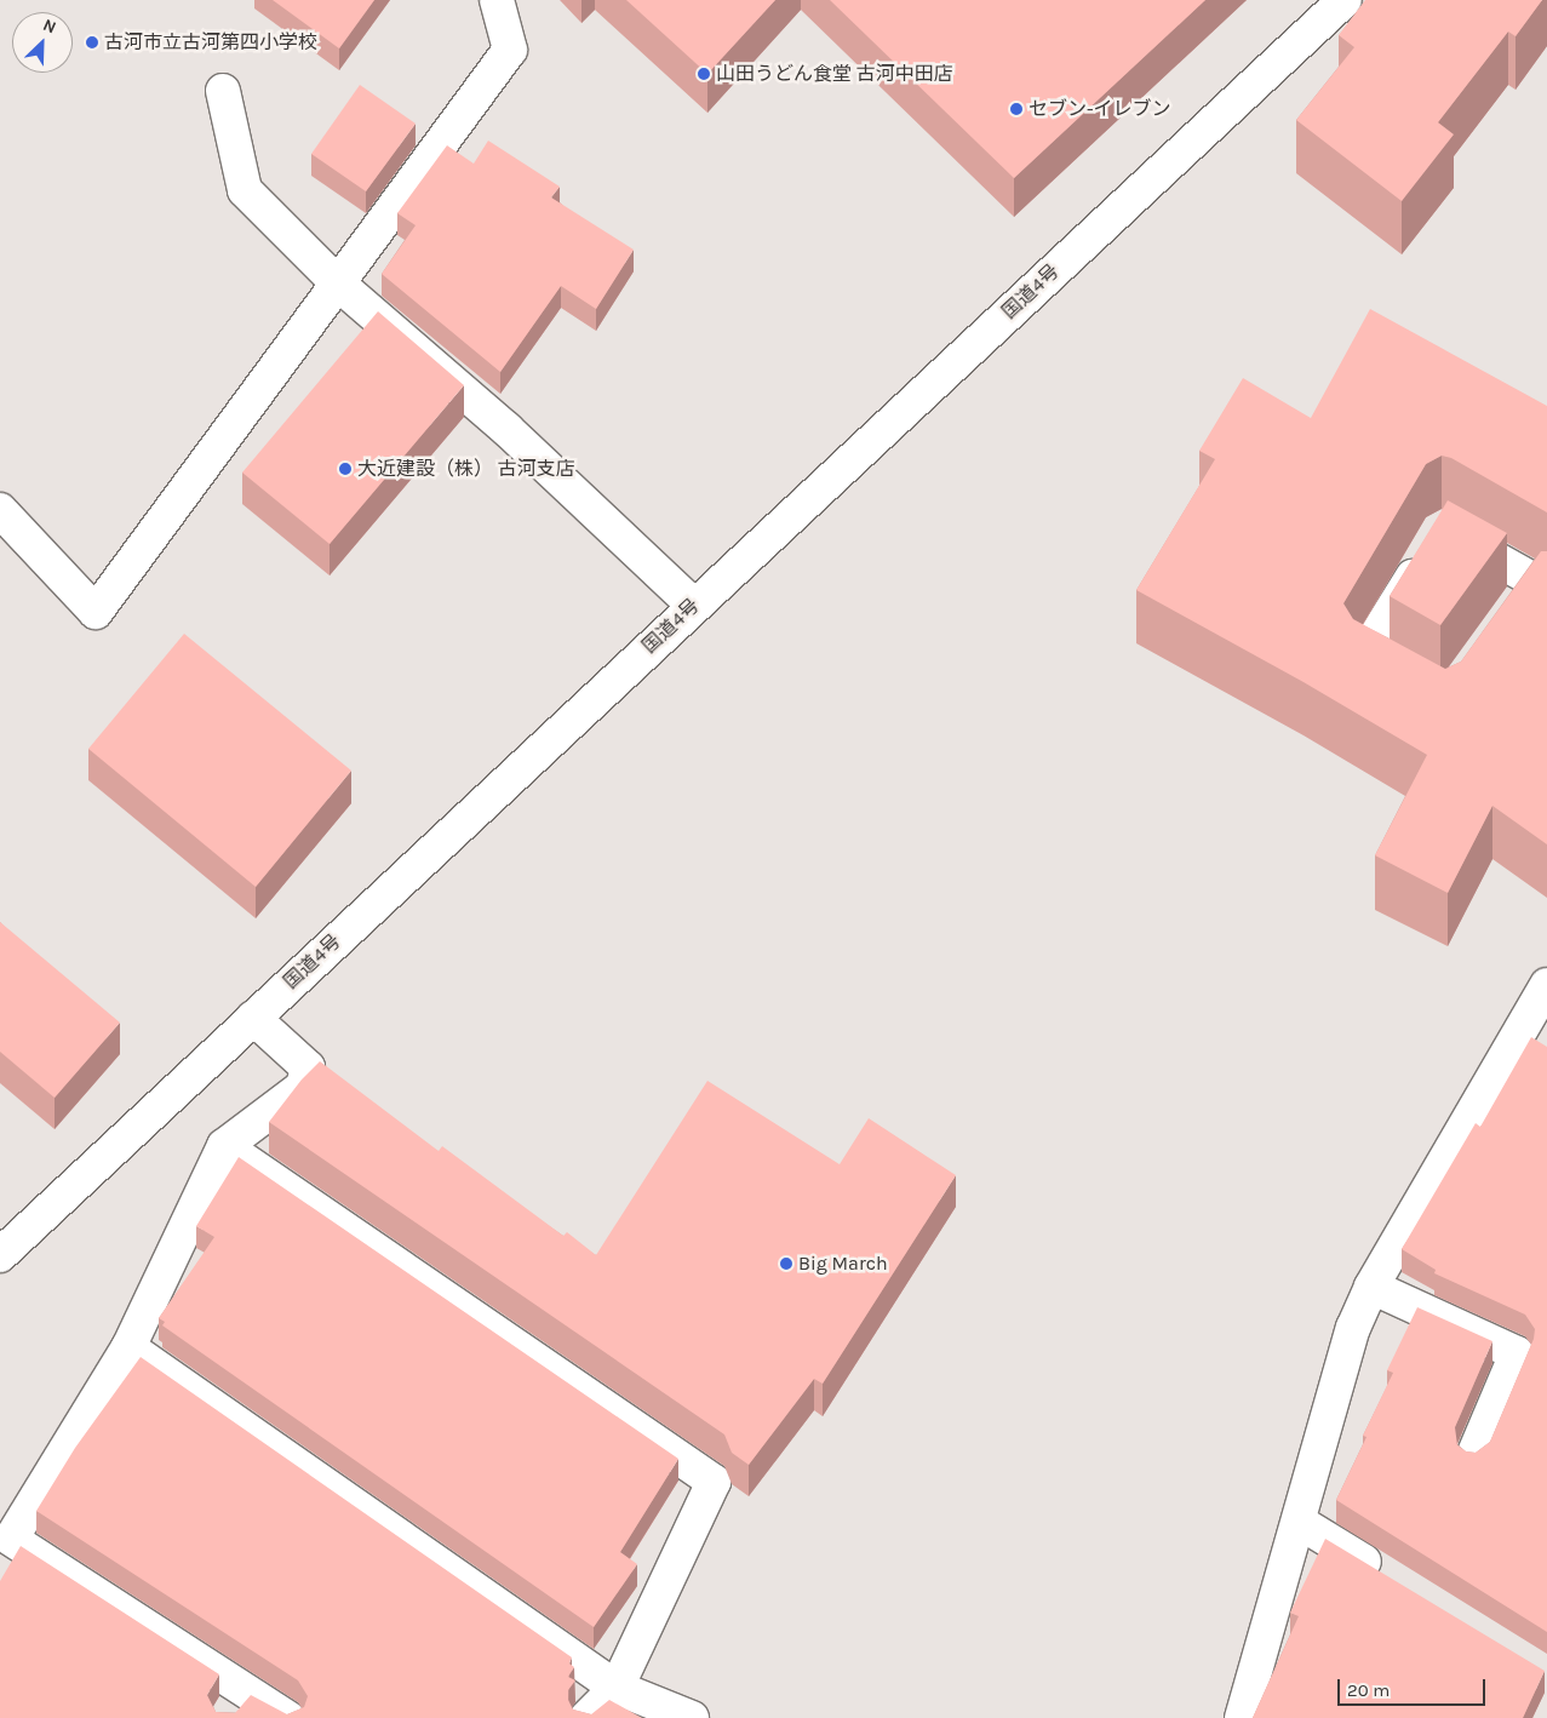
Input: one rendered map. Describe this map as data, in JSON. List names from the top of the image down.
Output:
{
  "streets": {
    "main road": ["国道4号"]
  },
  "places": [
    "古河市立古河第四小学校",
    "山田うどん食堂 古河中田店",
    "セブン-イレブン",
    "大近建設（株） 古河支店",
    "Big March"
  ],
  "scale_bar": "20 m",
  "north": "top right"
}
